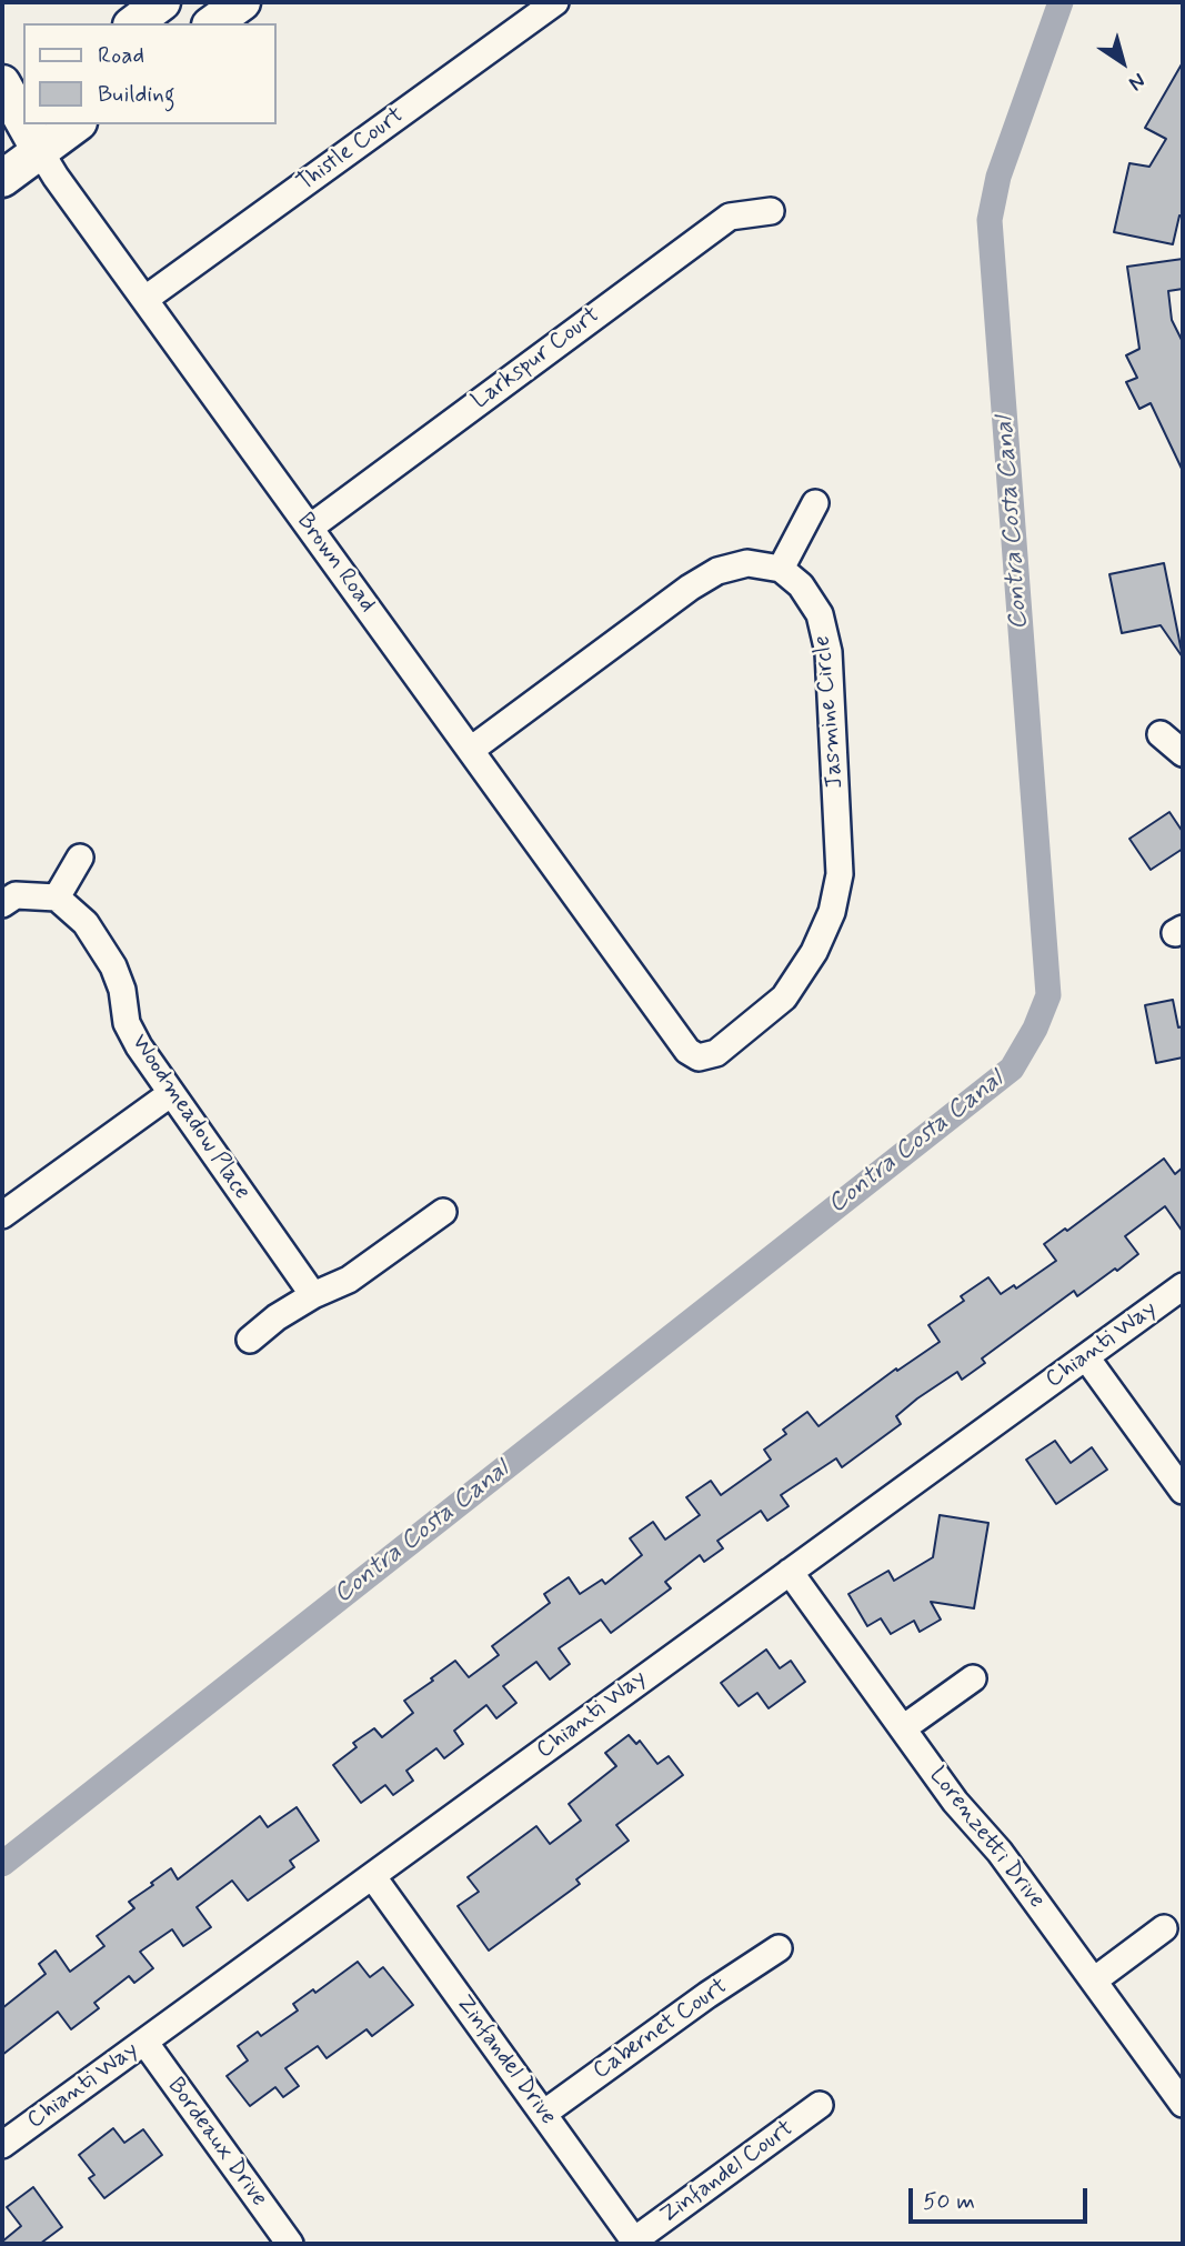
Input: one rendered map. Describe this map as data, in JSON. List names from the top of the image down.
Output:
{
  "streets": {
    "main road": ["Brown Road"],
    "street": [
      "Thistle Court",
      "Larkspur Court",
      "Jasmine Circle",
      "Woodmeadow Place",
      "Chianti Way",
      "Lorenzetti Drive",
      "Cabernet Court",
      "Zinfandel Drive",
      "Bordeaux Drive",
      "Zinfandel Court"
    ]
  },
  "crossings": [
    ["Thistle Court", "Brown Road"],
    ["Larkspur Court", "Brown Road"],
    ["Brown Road", "Jasmine Circle"],
    ["Chianti Way", "Lorenzetti Drive"],
    ["Chianti Way", "Zinfandel Drive"],
    ["Chianti Way", "Bordeaux Drive"],
    ["Cabernet Court", "Zinfandel Drive"],
    ["Zinfandel Drive", "Zinfandel Court"]
  ],
  "water": ["Contra Costa Canal"],
  "legend": ["Road", "Building"],
  "scale_bar": "50 m",
  "north": "bottom right"
}
